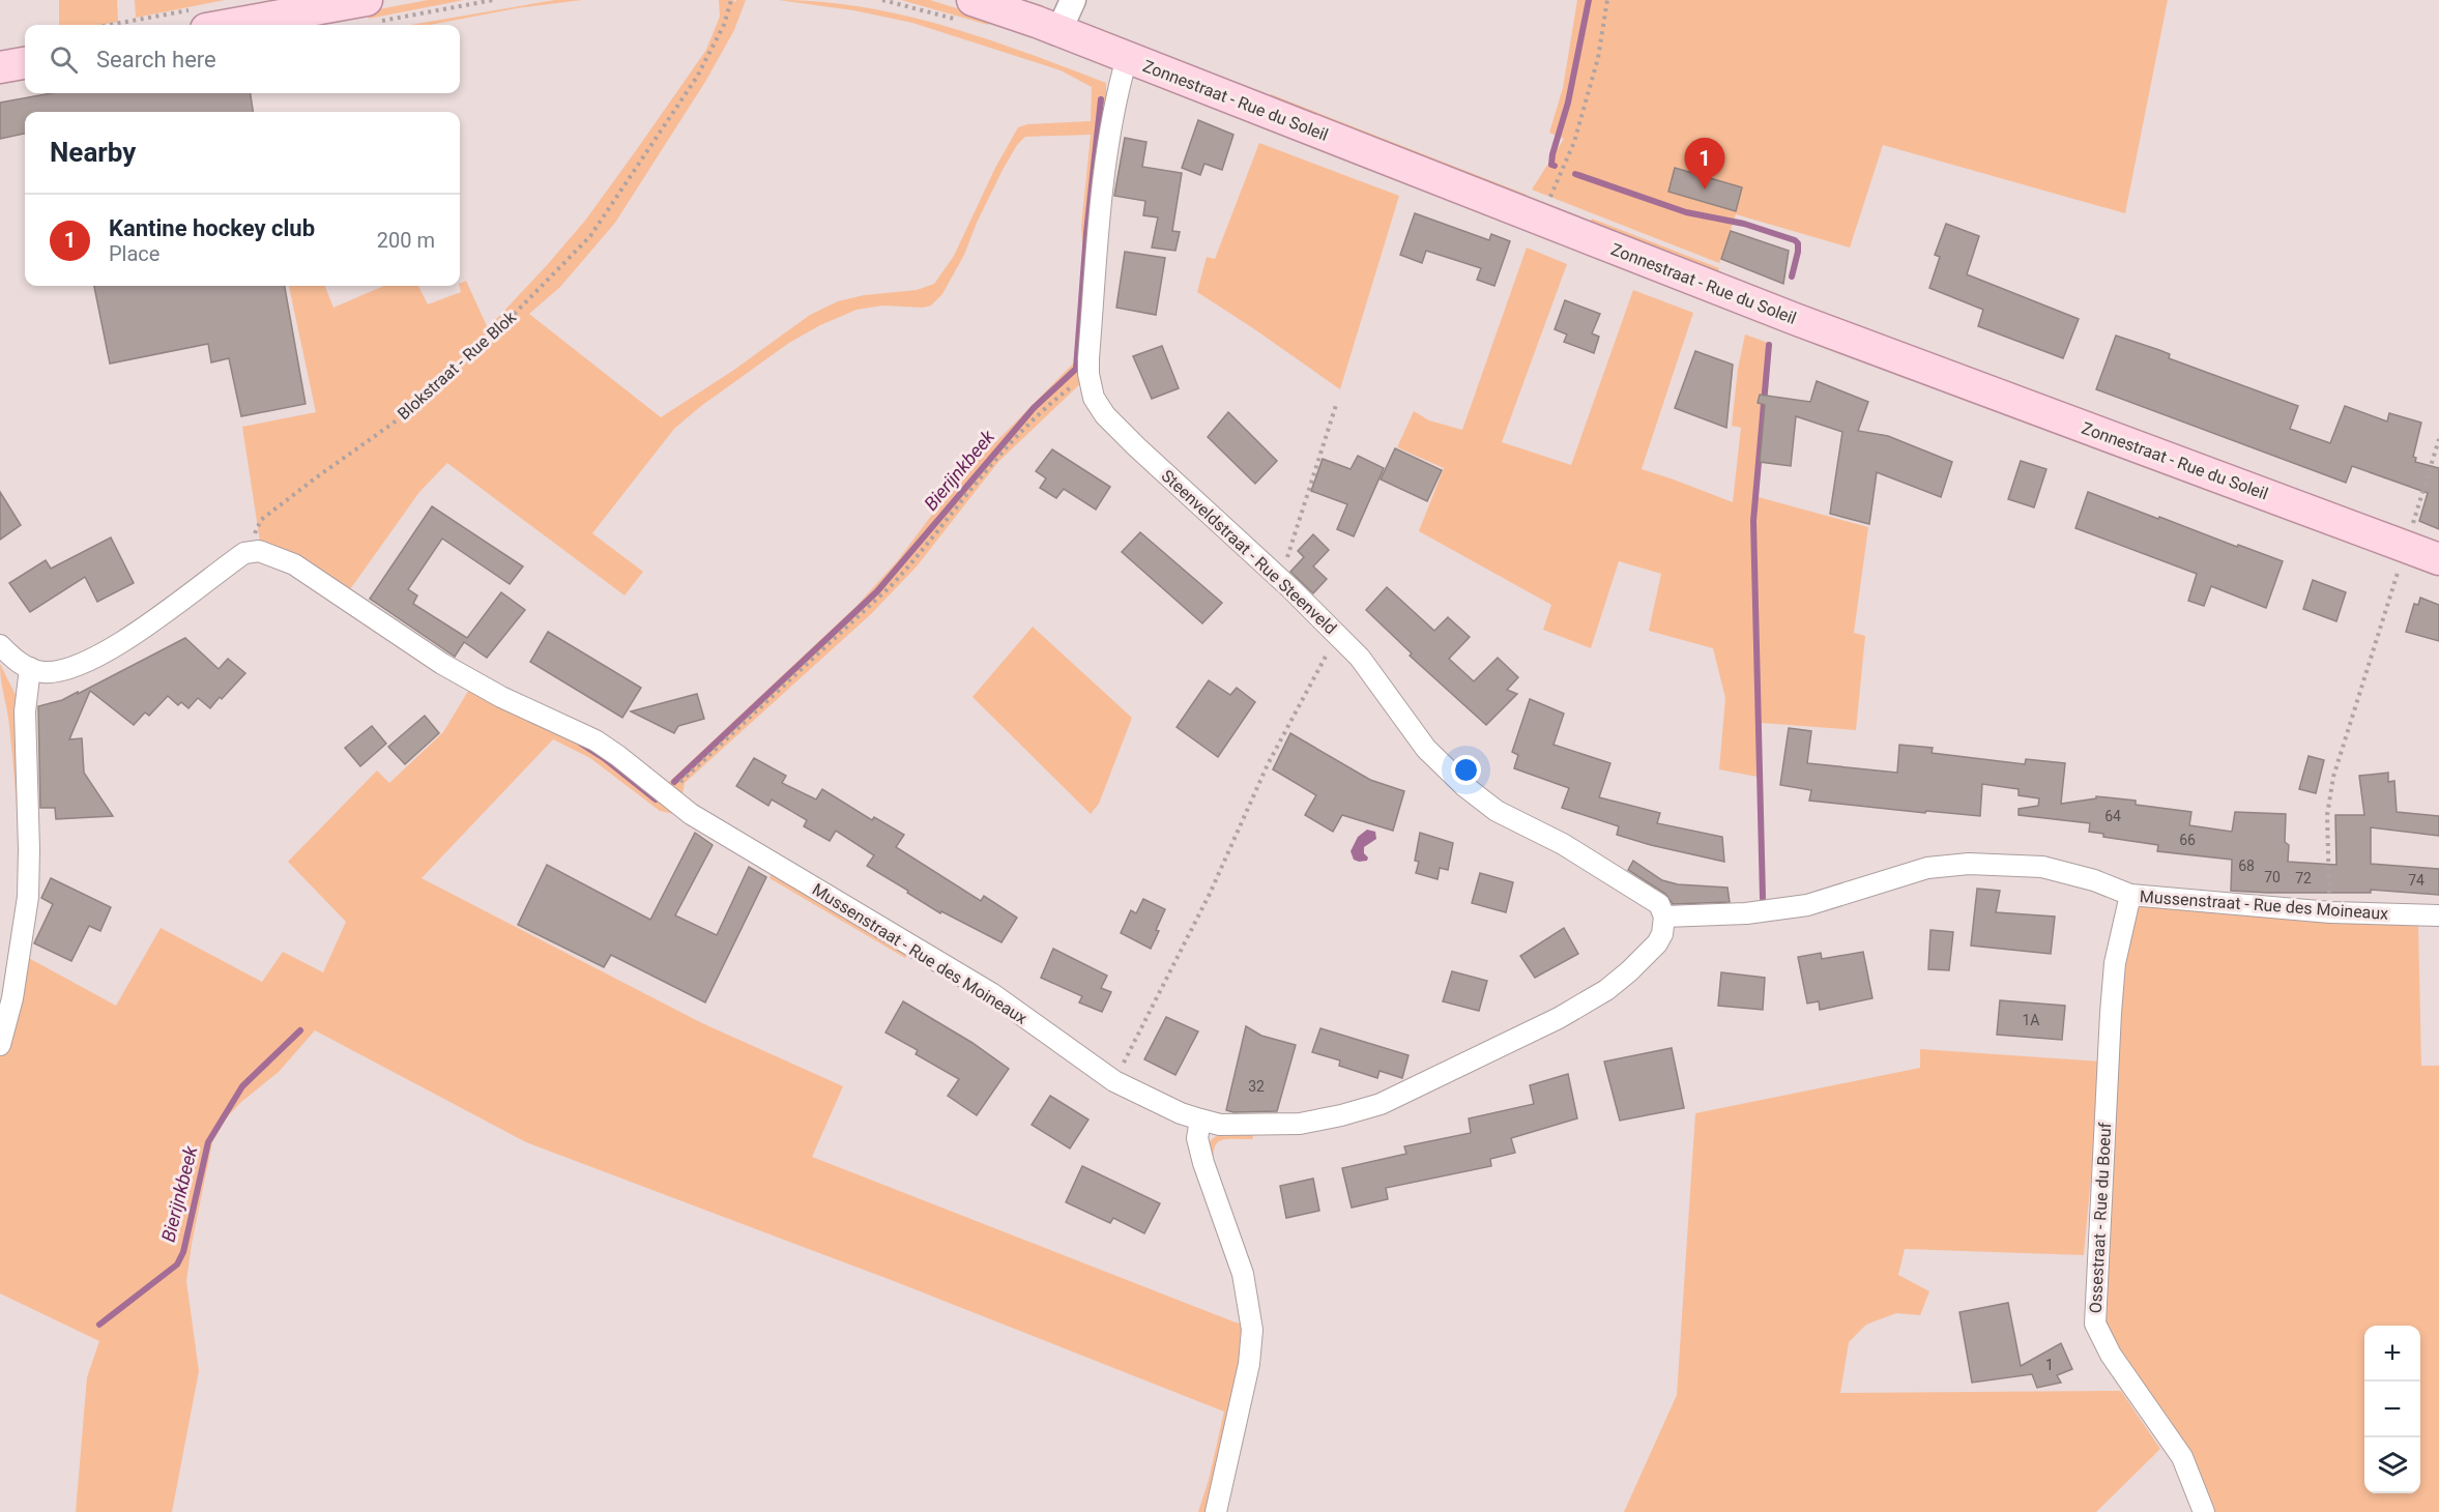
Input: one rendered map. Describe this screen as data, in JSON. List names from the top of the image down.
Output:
{
  "streets": {
    "main road": ["Zonnestraat - Rue du Soleil"],
    "street": ["Steenveldstraat - Rue Steenveld", "Mussenstraat - Rue des Moineaux", "Ossestraat - Rue du Boeuf"],
    "path": ["Blokstraat - Rue Blok"]
  },
  "crossings": [
    ["Zonnestraat - Rue du Soleil", "Steenveldstraat - Rue Steenveld"],
    ["Blokstraat - Rue Blok", "Mussenstraat - Rue des Moineaux"],
    ["Steenveldstraat - Rue Steenveld", "Mussenstraat - Rue des Moineaux"],
    ["Mussenstraat - Rue des Moineaux", "Ossestraat - Rue du Boeuf"]
  ],
  "water": ["Bierijnkbeek"],
  "house_numbers": [
    "64",
    "66",
    "68",
    "70",
    "72",
    "74",
    "1A",
    "32",
    "1"
  ],
  "page": {
    "search": "Search here",
    "heading": "Nearby",
    "pins": "1",
    "list": [
      {
        "mark": "1",
        "name": "Kantine hockey club",
        "note": "Place",
        "value": "200 m"
      }
    ],
    "map_buttons": ["+", "−"]
  }
}
